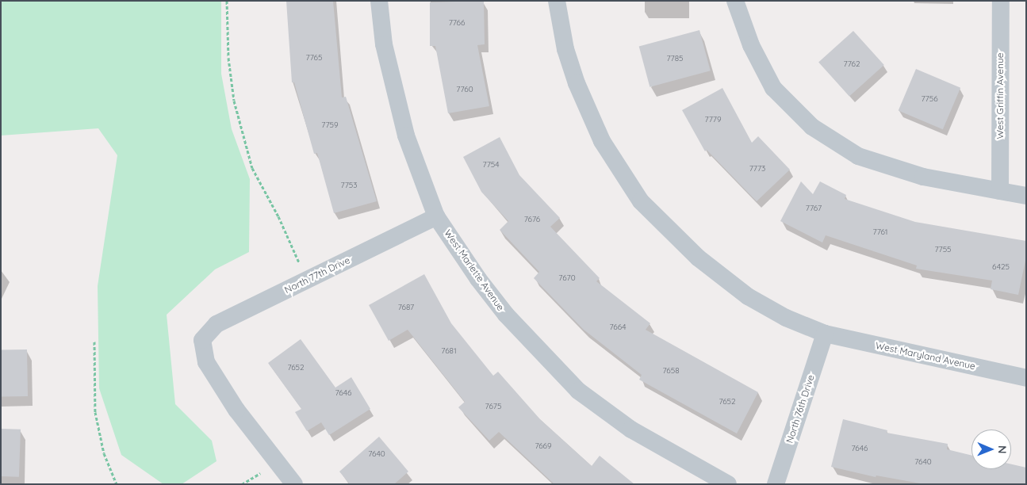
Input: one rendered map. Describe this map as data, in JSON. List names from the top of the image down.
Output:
{
  "streets": {
    "street": [
      "West Griffin Avenue",
      "West Marlette Avenue",
      "North 77th Drive",
      "West Maryland Avenue",
      "North 76th Drive"
    ]
  },
  "crossings": [
    ["West Marlette Avenue", "North 77th Drive"],
    ["West Maryland Avenue", "North 76th Drive"]
  ],
  "house_numbers": [
    "7766",
    "7765",
    "7785",
    "7762",
    "7760",
    "7756",
    "7779",
    "7759",
    "7754",
    "7773",
    "7753",
    "7767",
    "7676",
    "7761",
    "7755",
    "6425",
    "7670",
    "7687",
    "7664",
    "7681",
    "7652",
    "7658",
    "7646",
    "7652",
    "7675",
    "7669",
    "7646",
    "7640",
    "7640"
  ],
  "north": "right"
}
